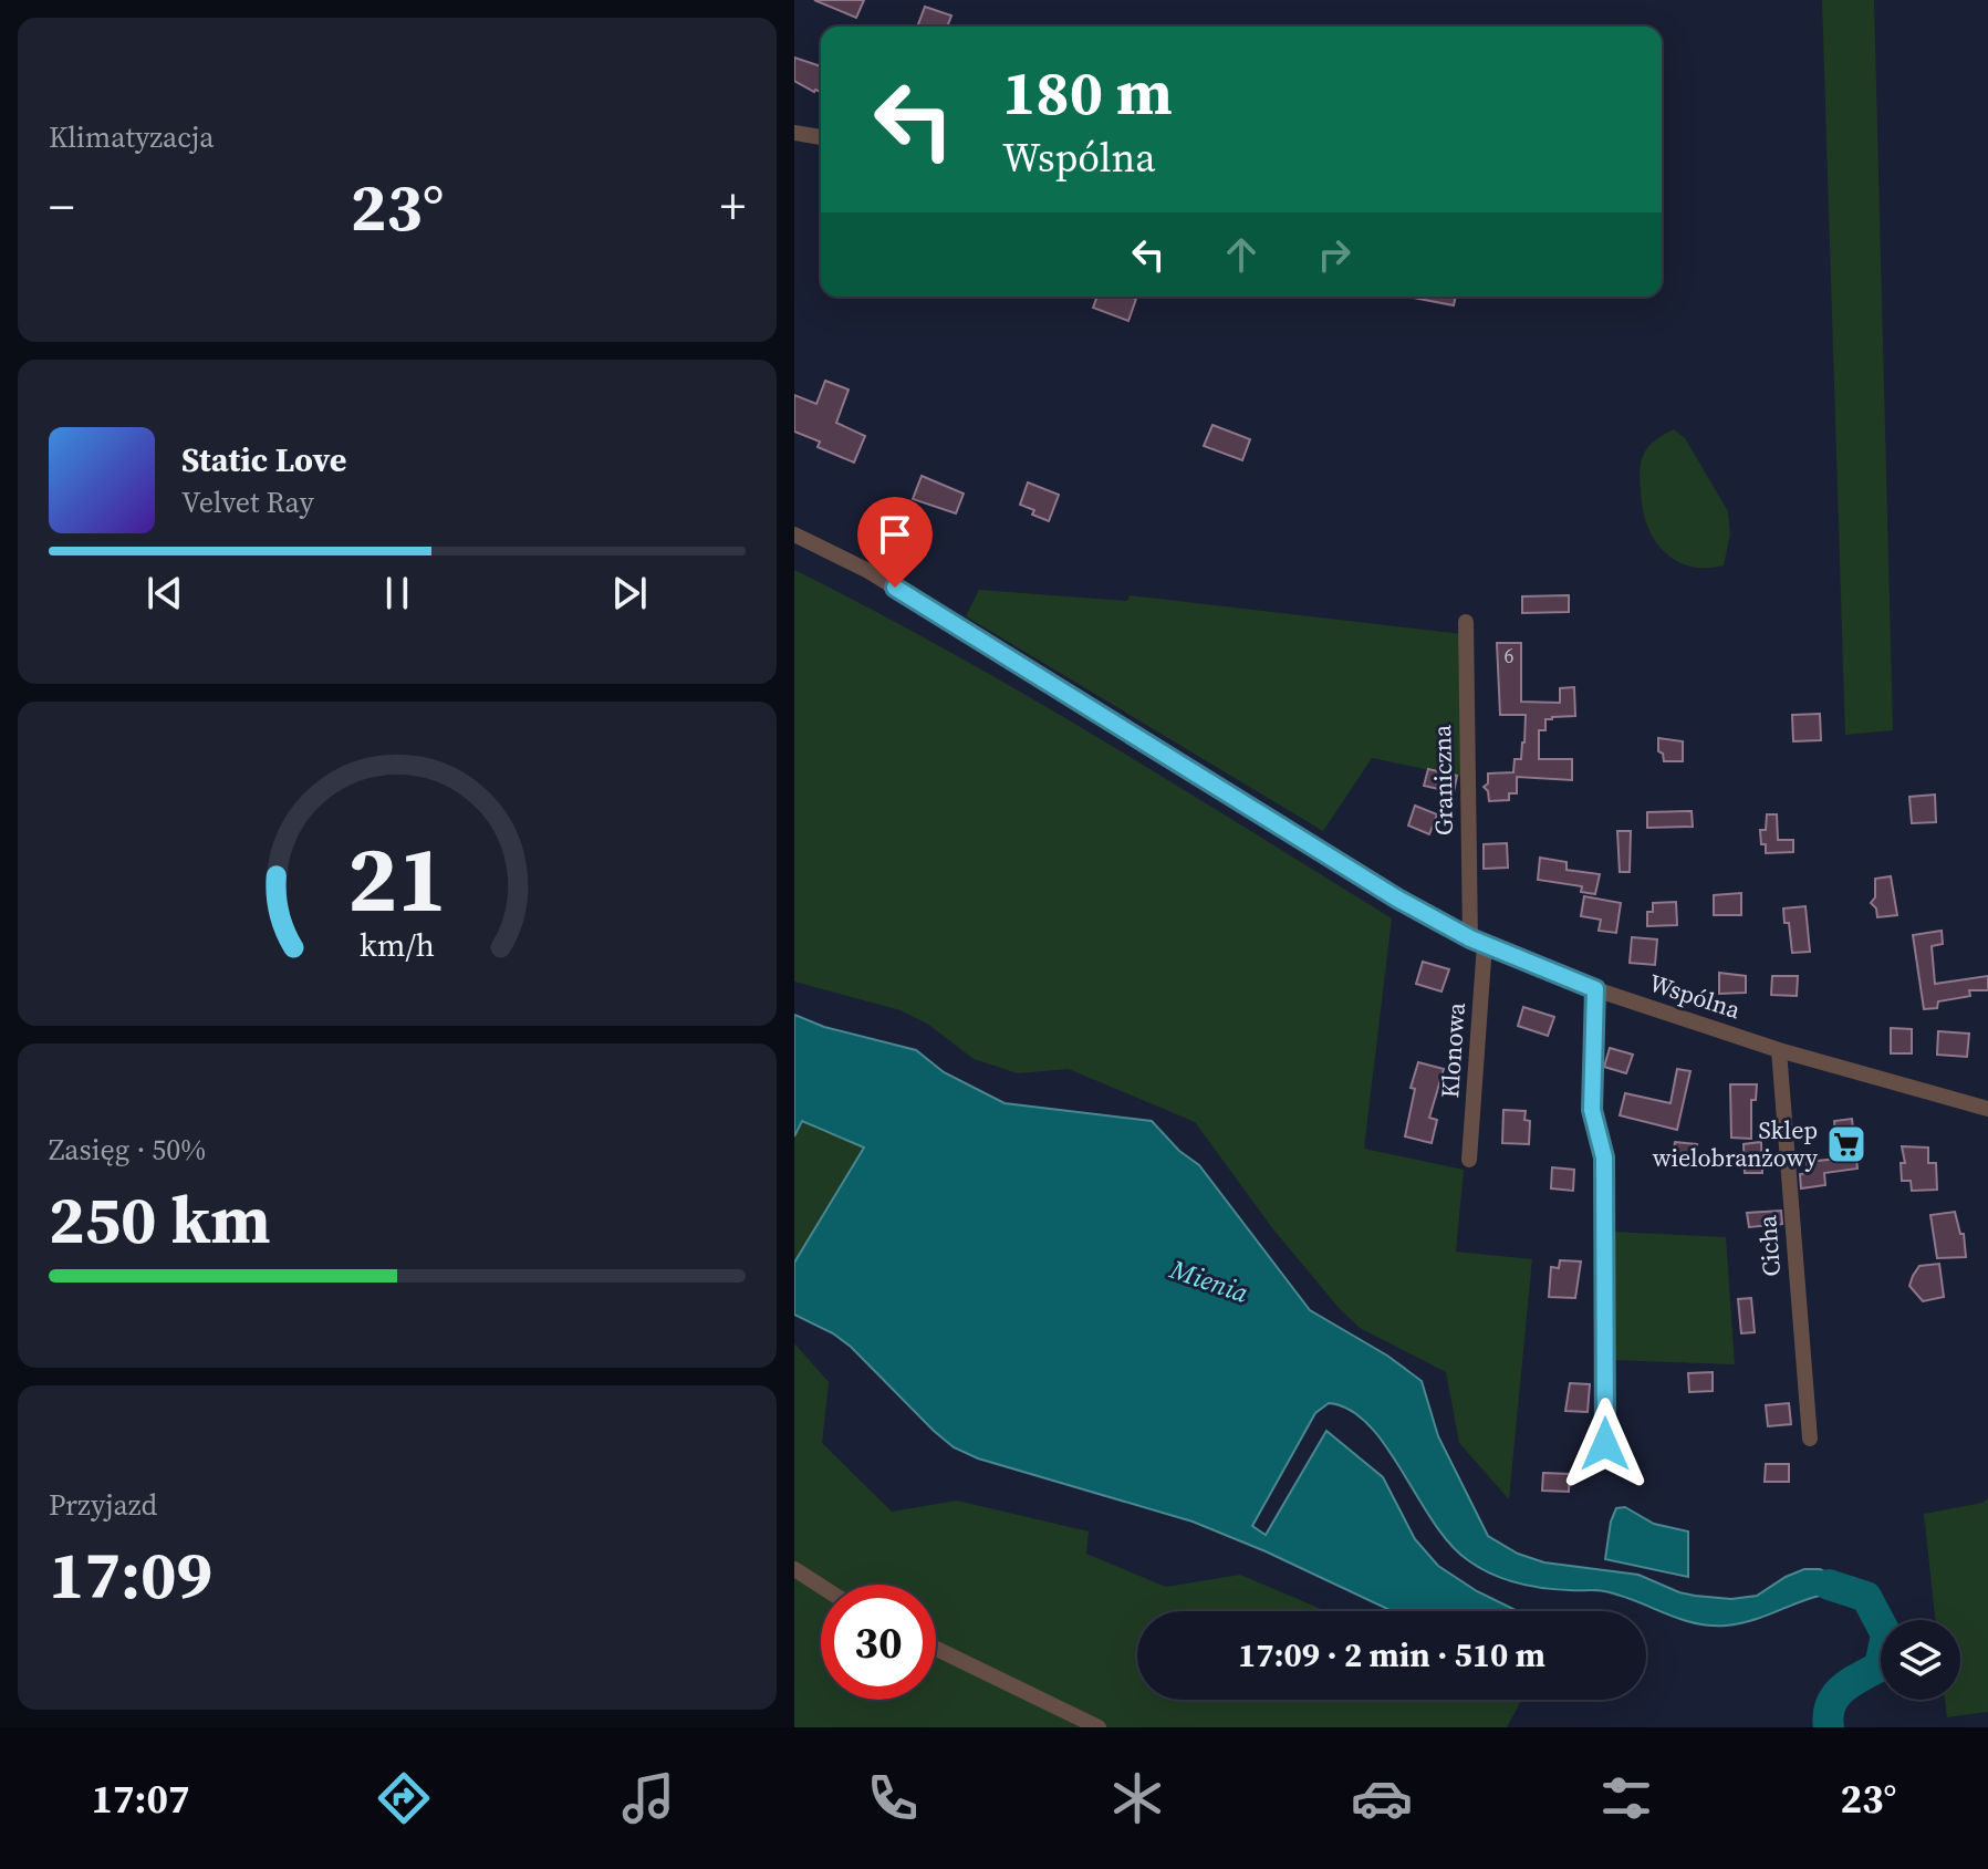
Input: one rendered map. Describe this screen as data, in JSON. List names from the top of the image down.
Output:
{
  "streets": {
    "street": [
      "Graniczna",
      "Wspólna",
      "Klonowa",
      "Cicha"
    ]
  },
  "crossings": [
    ["Graniczna", "Wspólna"],
    ["Graniczna", "Klonowa"],
    ["Wspólna", "Klonowa"],
    ["Wspólna", "Cicha"]
  ],
  "water": ["Mienia"],
  "places": {
    "supermarket": ["Sklep wielobranżowy"]
  },
  "house_numbers": ["6"],
  "page": {
    "tile": [
      "Klimatyzacja",
      ["Zasięg · 50%", "250 km"],
      ["Przyjazd", "17:09"]
    ],
    "turn": ["180 m", "Wspólna"],
    "heat": ["−", "23°", "+"],
    "song": ["Static Love", "Velvet Ray"],
    "limit": "30",
    "trip": "17:09 · 2 min · 510 m",
    "tabs": ["17:07", "23°"],
    "gauge": ["21", "km/h"]
  }
}
